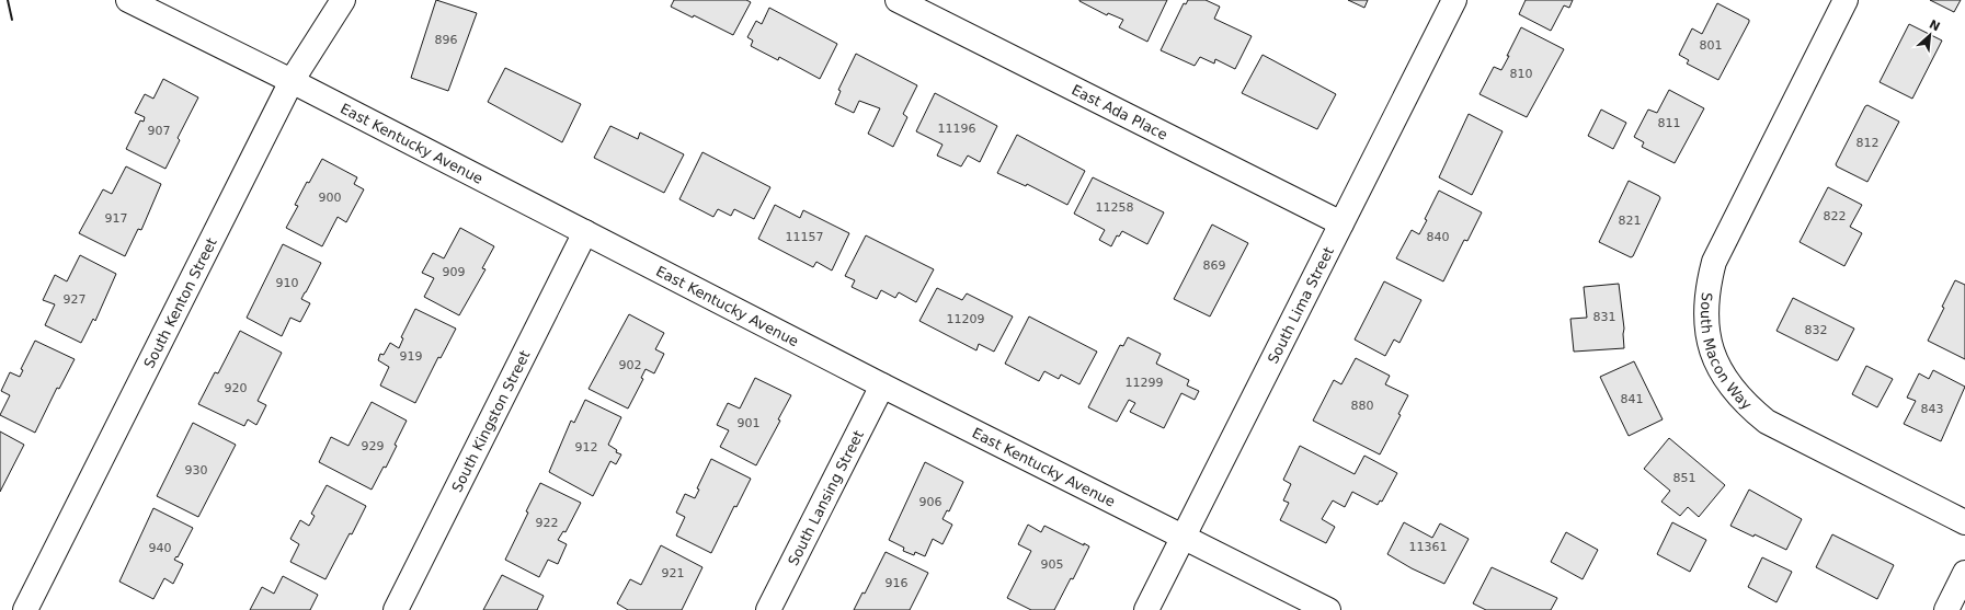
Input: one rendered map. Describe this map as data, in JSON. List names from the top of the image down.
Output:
{
  "streets": {
    "street": [
      "East Ada Place",
      "East Kentucky Avenue",
      "South Kenton Street",
      "South Lima Street",
      "South Macon Way",
      "South Kingston Street",
      "South Lansing Street"
    ]
  },
  "crossings": [
    ["East Ada Place", "South Lima Street"],
    ["East Kentucky Avenue", "South Kenton Street"],
    ["East Kentucky Avenue", "South Lima Street"],
    ["East Kentucky Avenue", "South Kingston Street"],
    ["East Kentucky Avenue", "South Lansing Street"]
  ],
  "house_numbers": [
    "896",
    "801",
    "810",
    "811",
    "11196",
    "907",
    "812",
    "900",
    "11258",
    "822",
    "917",
    "821",
    "11157",
    "840",
    "869",
    "909",
    "910",
    "927",
    "831",
    "11209",
    "832",
    "919",
    "902",
    "11299",
    "920",
    "841",
    "880",
    "843",
    "901",
    "929",
    "912",
    "930",
    "851",
    "906",
    "922",
    "11361",
    "940",
    "905",
    "921",
    "916"
  ],
  "north": "top right"
}
